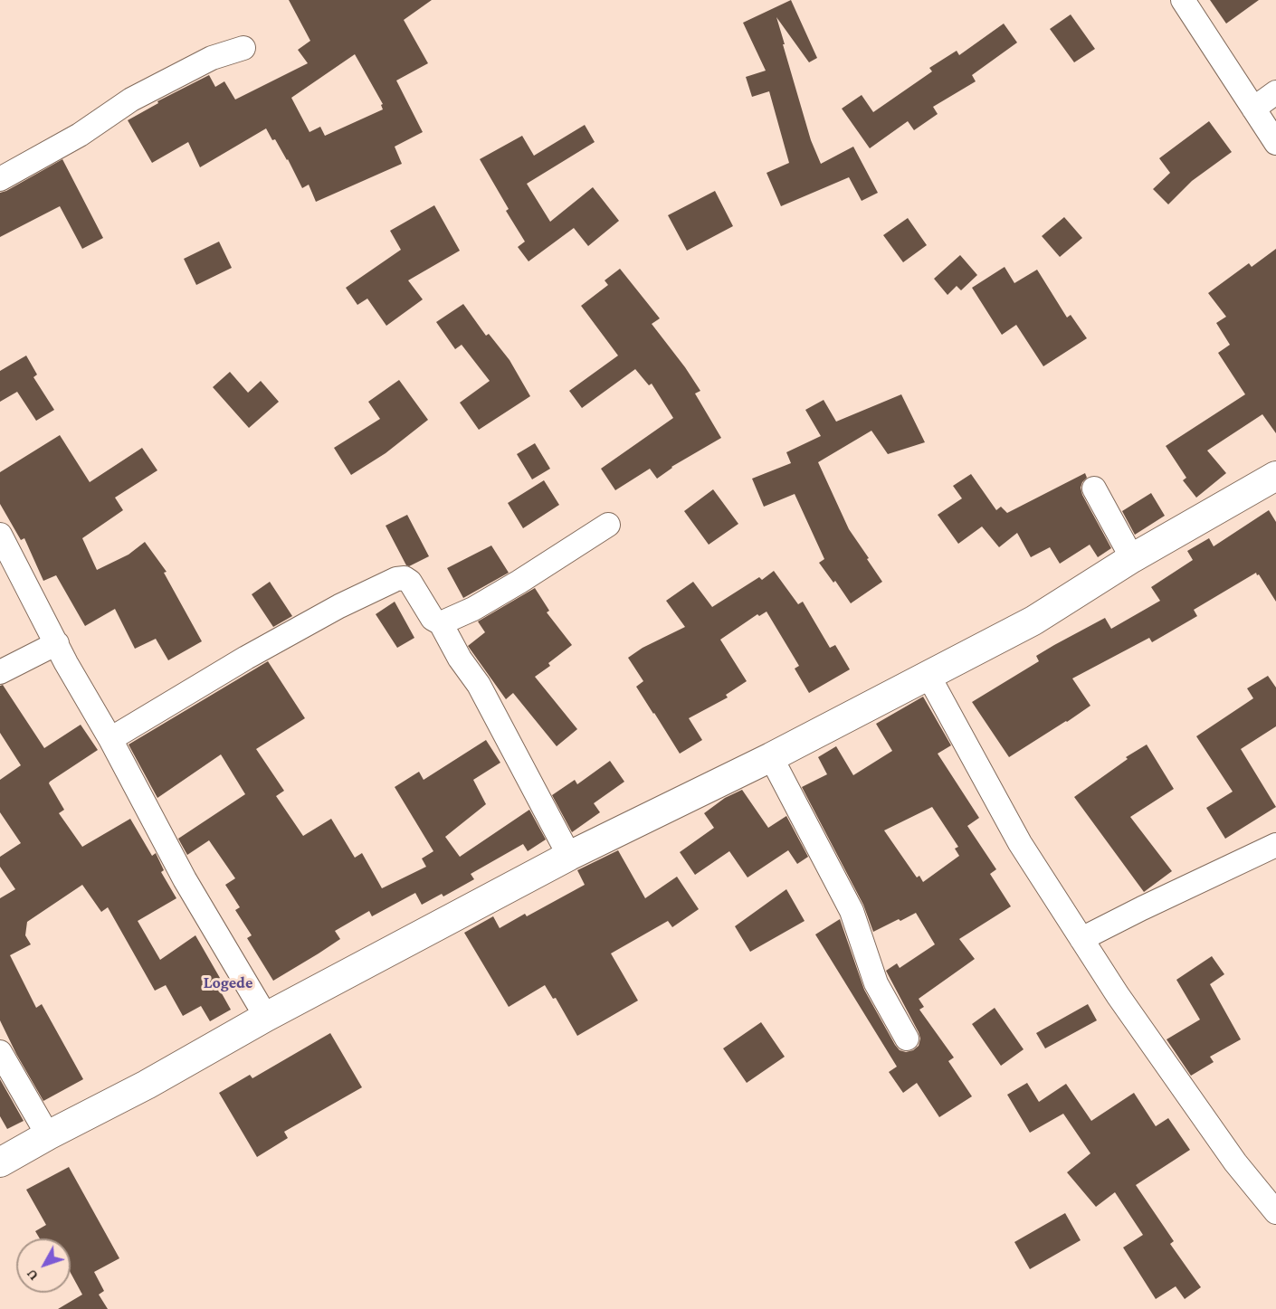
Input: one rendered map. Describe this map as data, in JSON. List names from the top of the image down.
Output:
{
  "districts": ["Logede"],
  "north": "bottom left"
}
